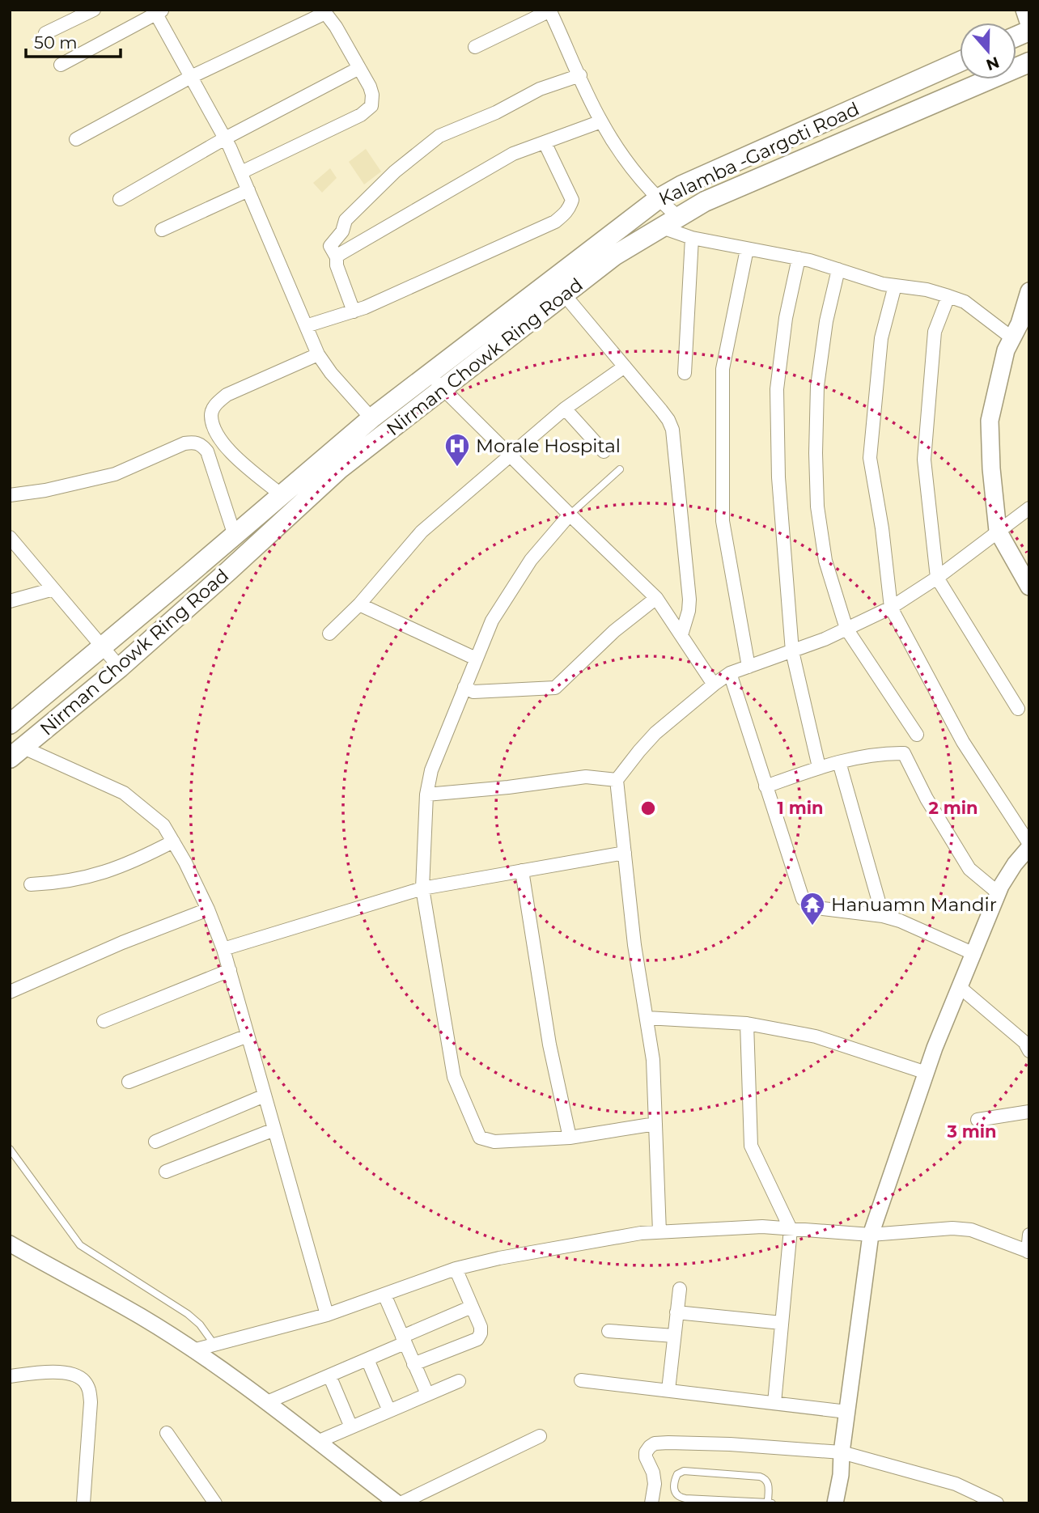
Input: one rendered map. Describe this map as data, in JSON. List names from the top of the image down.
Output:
{
  "streets": {
    "main road": ["Kalamba -Gargoti Road", "Nirman Chowk Ring Road"]
  },
  "places": {
    "hospital": ["Morale Hospital"],
    "temple": ["Hanuamn Mandir"]
  },
  "scale_bar": "50 m",
  "north": "bottom",
  "rings": ["1 min", "2 min", "3 min"]
}
